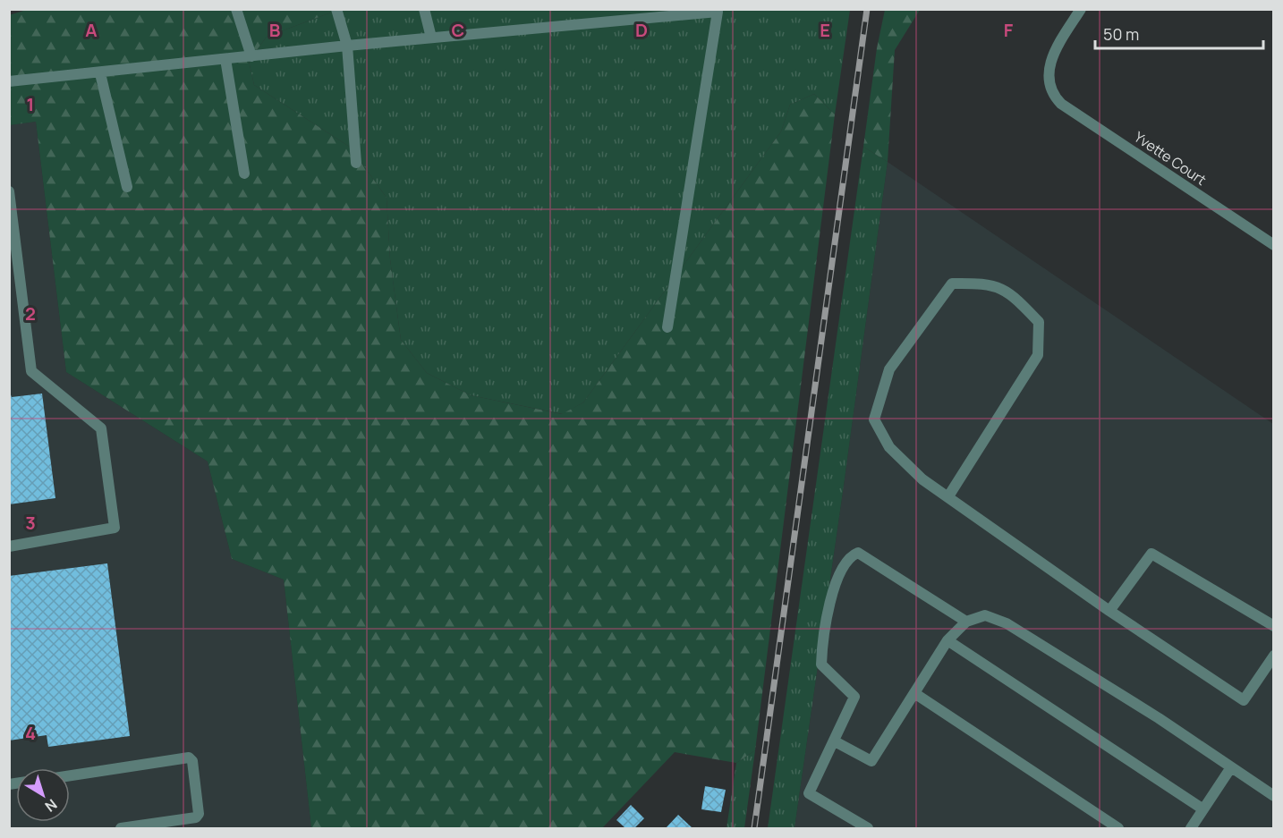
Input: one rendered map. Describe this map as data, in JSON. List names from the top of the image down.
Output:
{
  "streets": {
    "street": ["Yvette Court"]
  },
  "scale_bar": "50 m",
  "north": "bottom right",
  "grid": {
    "columns": [
      "A",
      "B",
      "C",
      "D",
      "E",
      "F"
    ],
    "rows": [
      "1",
      "2",
      "3",
      "4"
    ]
  }
}
